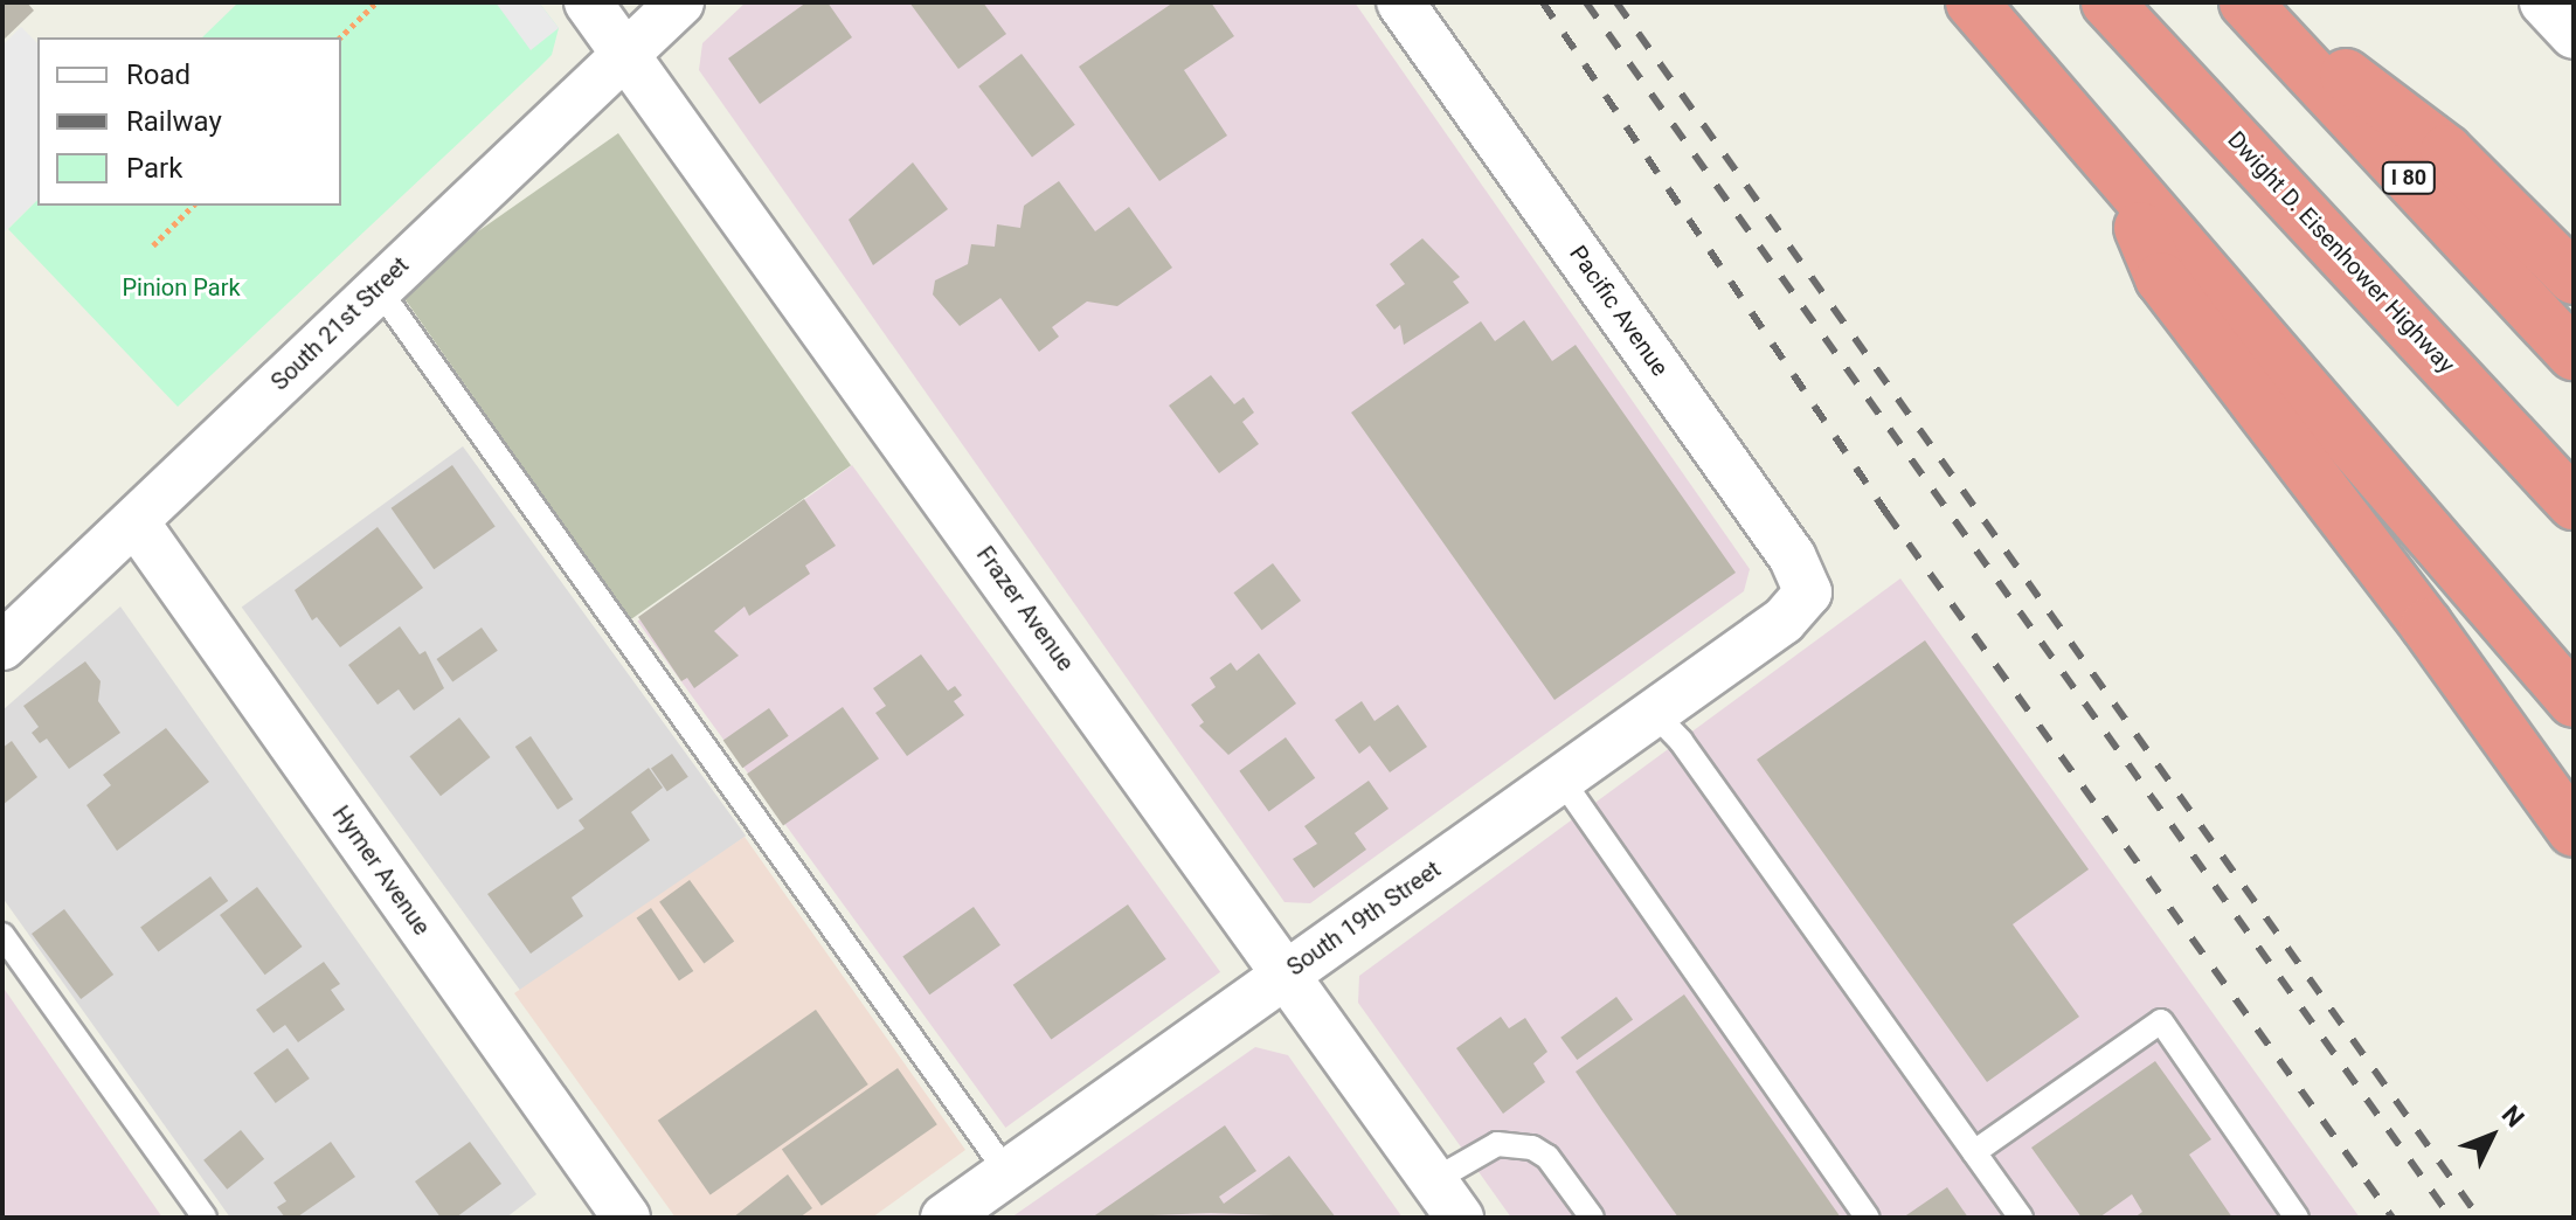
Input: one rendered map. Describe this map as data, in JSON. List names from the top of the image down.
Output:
{
  "streets": {
    "highway": ["I 80", "Dwight D. Eisenhower Highway"],
    "street": [
      "Pacific Avenue",
      "South 21st Street",
      "Frazer Avenue",
      "Hymer Avenue",
      "South 19th Street"
    ]
  },
  "crossings": [
    ["Pacific Avenue", "South 19th Street"],
    ["South 21st Street", "Frazer Avenue"],
    ["South 21st Street", "Hymer Avenue"],
    ["Frazer Avenue", "South 19th Street"]
  ],
  "parks": ["Pinion Park"],
  "legend": ["Road", "Railway", "Park"],
  "north": "top right"
}
